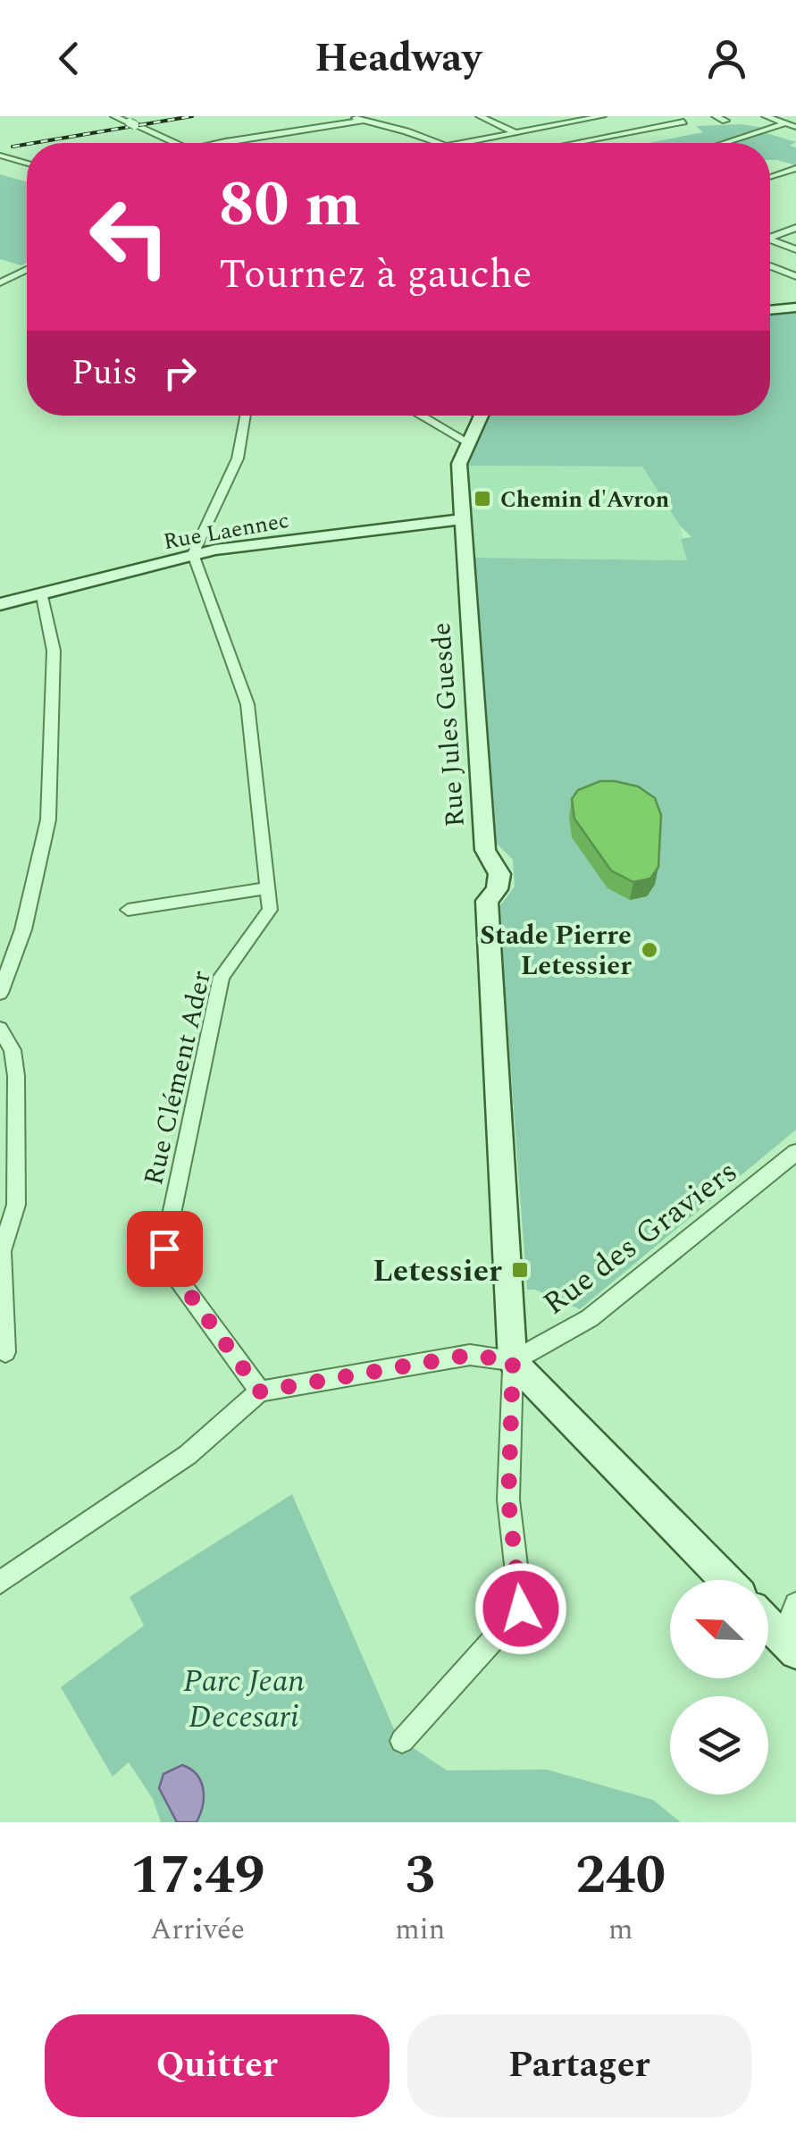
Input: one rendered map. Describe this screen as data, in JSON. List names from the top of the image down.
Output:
{
  "streets": {
    "street": [
      "Rue Laennec",
      "Rue Jules Guesde",
      "Rue Clément Ader",
      "Rue des Graviers"
    ]
  },
  "crossings": [
    ["Rue Laennec", "Rue Jules Guesde"],
    ["Rue Laennec", "Rue Clément Ader"],
    ["Rue Jules Guesde", "Rue des Graviers"]
  ],
  "parks": ["Parc Jean Decesari"],
  "places": {
    "transit": ["Chemin d'Avron", "Letessier"],
    "other": ["Stade Pierre Letessier"]
  },
  "north": "top left",
  "page": {
    "header": "Headway",
    "turn": ["80 m", "Tournez à gauche"],
    "then": "Puis",
    "eta": [
      "17:49",
      "Arrivée",
      "3",
      "min",
      "240",
      "m"
    ],
    "buttons": ["Quitter", "Partager"]
  }
}
